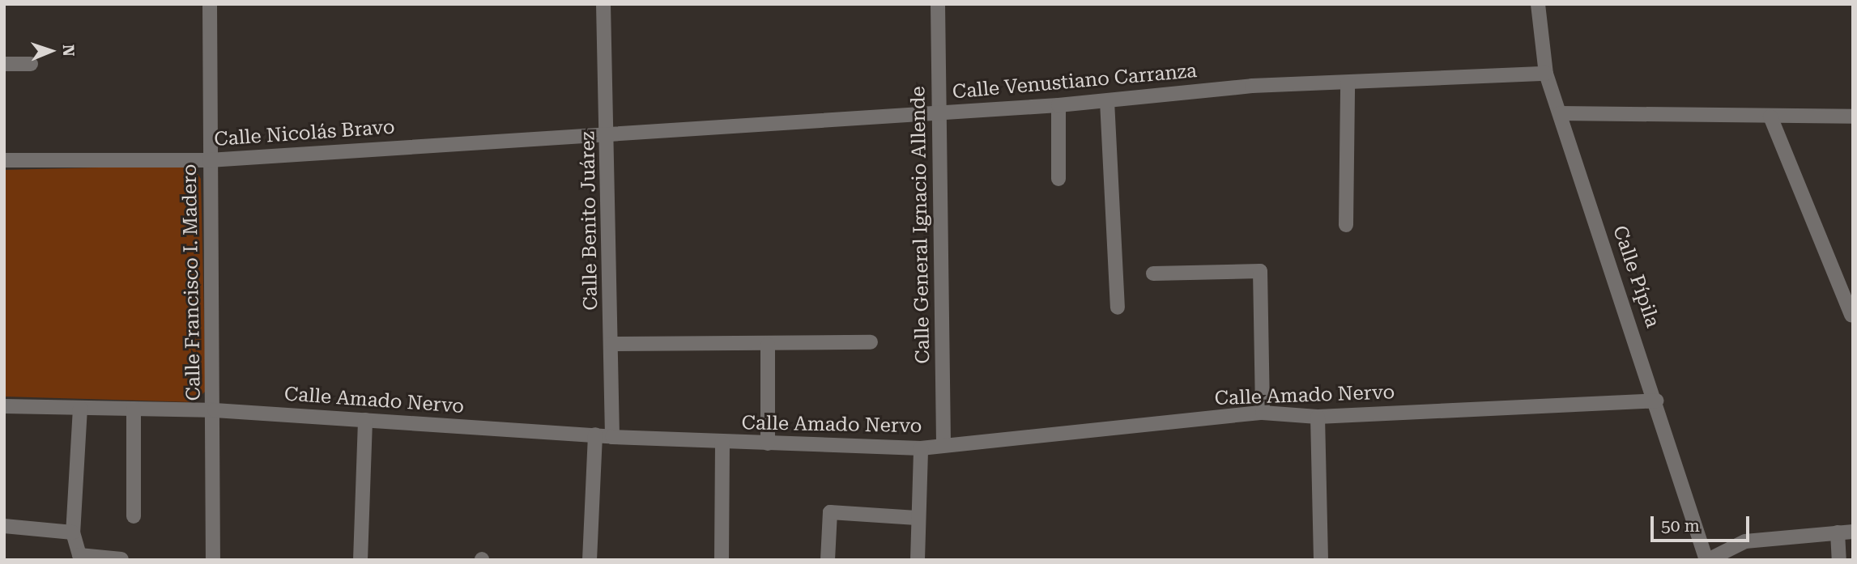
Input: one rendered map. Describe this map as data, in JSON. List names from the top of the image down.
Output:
{
  "streets": {
    "street": [
      "Calle Venustiano Carranza",
      "Calle Nicolás Bravo",
      "Calle Benito Juárez",
      "Calle General Ignacio Allende",
      "Calle Pípila",
      "Calle Francisco I. Madero",
      "Calle Amado Nervo"
    ]
  },
  "crossings": [
    ["Calle Venustiano Carranza", "Calle Nicolás Bravo"],
    ["Calle Venustiano Carranza", "Calle Benito Juárez"],
    ["Calle Venustiano Carranza", "Calle General Ignacio Allende"],
    ["Calle Venustiano Carranza", "Calle Pípila"],
    ["Calle Nicolás Bravo", "Calle Benito Juárez"],
    ["Calle Nicolás Bravo", "Calle Francisco I. Madero"],
    ["Calle Benito Juárez", "Calle Amado Nervo"],
    ["Calle General Ignacio Allende", "Calle Amado Nervo"],
    ["Calle Pípila", "Calle Amado Nervo"],
    ["Calle Francisco I. Madero", "Calle Amado Nervo"]
  ],
  "scale_bar": "50 m",
  "north": "right"
}
